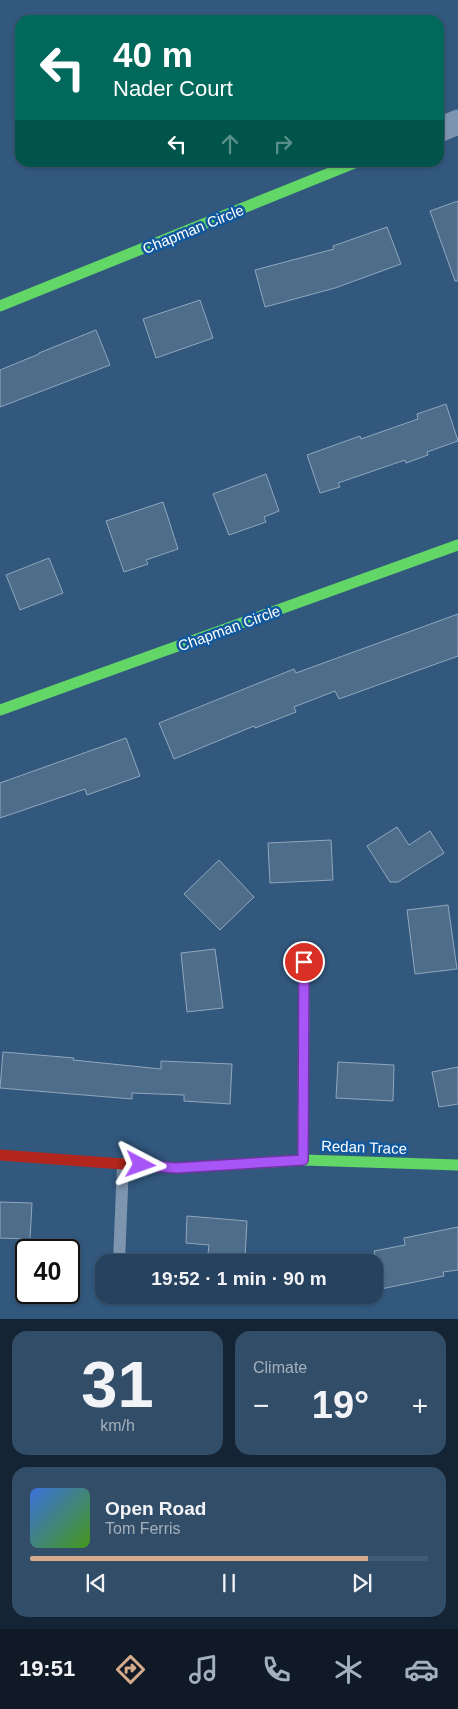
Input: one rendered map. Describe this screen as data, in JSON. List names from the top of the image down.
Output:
{
  "streets": {
    "street": ["Chapman Circle", "Redan Trace"]
  },
  "page": {
    "turn": ["40 m", "Nader Court"],
    "limit": "40",
    "trip": "19:52 · 1 min · 90 m",
    "tile": [
      ["31", "km/h"],
      "Climate"
    ],
    "heat": ["−", "19°", "+"],
    "song": ["Open Road", "Tom Ferris"],
    "tabs": "19:51"
  }
}
